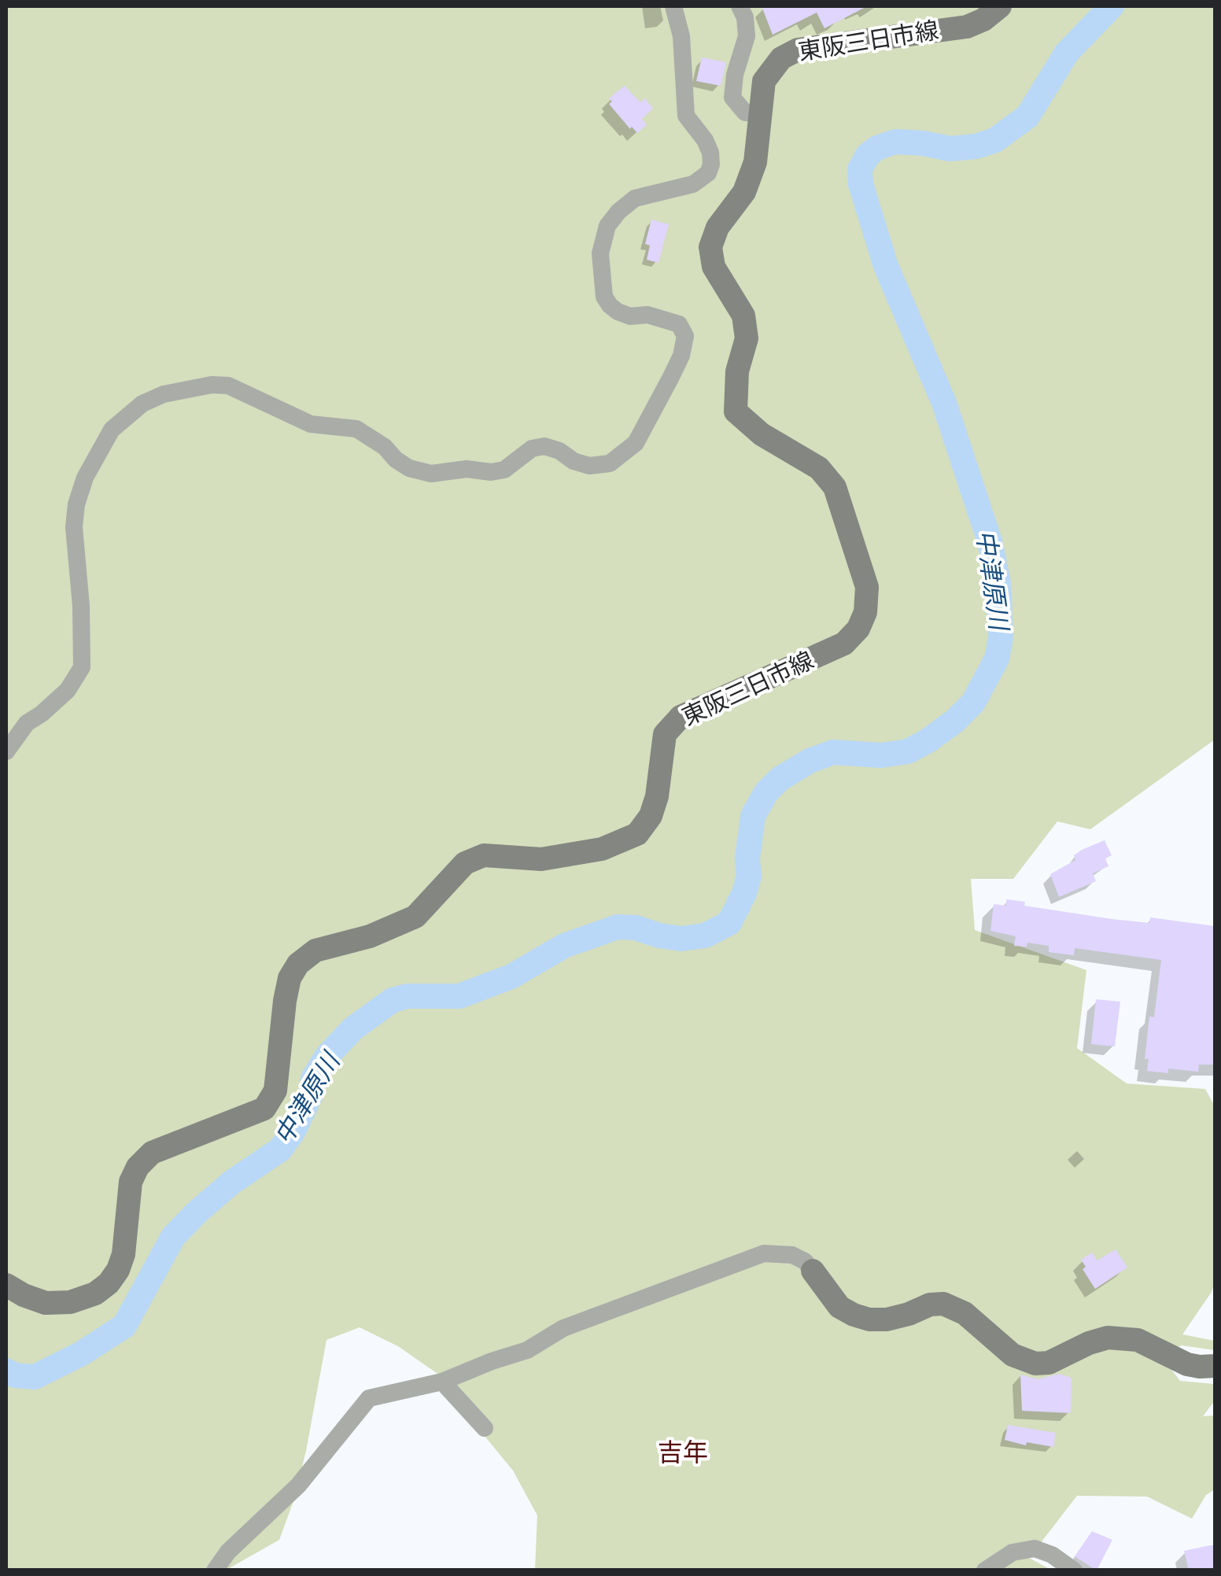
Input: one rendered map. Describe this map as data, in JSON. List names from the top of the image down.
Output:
{
  "streets": {
    "main road": ["東阪三日市線"]
  },
  "districts": ["吉年"],
  "water": ["中津原川"]
}
